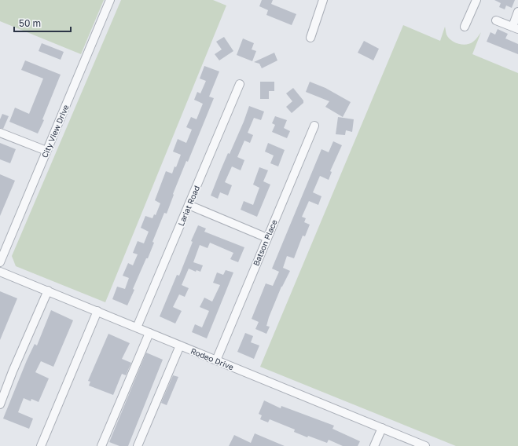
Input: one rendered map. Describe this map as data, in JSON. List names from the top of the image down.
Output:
{
  "streets": {
    "street": [
      "City View Drive",
      "Lariat Road",
      "Batson Place",
      "Rodeo Drive"
    ]
  },
  "crossings": [
    ["Lariat Road", "Rodeo Drive"],
    ["Batson Place", "Rodeo Drive"]
  ],
  "scale_bar": "50 m"
}
